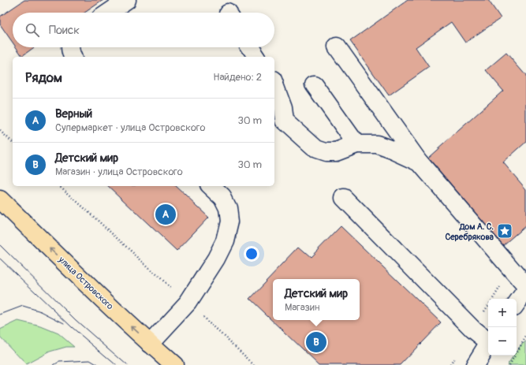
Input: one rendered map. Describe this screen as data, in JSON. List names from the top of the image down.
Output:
{
  "streets": {
    "main road": ["улица Островского"]
  },
  "one_way": ["улица Островского"],
  "places": {
    "place": ["Дом А. С. Серебрякова"]
  },
  "page": {
    "search": "Поиск",
    "heading": ["Рядом", "Найдено: 2"],
    "list": [
      {
        "mark": "A",
        "name": "Верный",
        "note": "Супермаркет · улица Островского",
        "value": "30 m"
      },
      {
        "mark": "B",
        "name": "Детский мир",
        "note": "Магазин · улица Островского",
        "value": "30 m"
      }
    ],
    "pins": ["A", "B"],
    "popup": ["Детский мир", "Магазин"],
    "map_buttons": ["+", "−"]
  }
}
